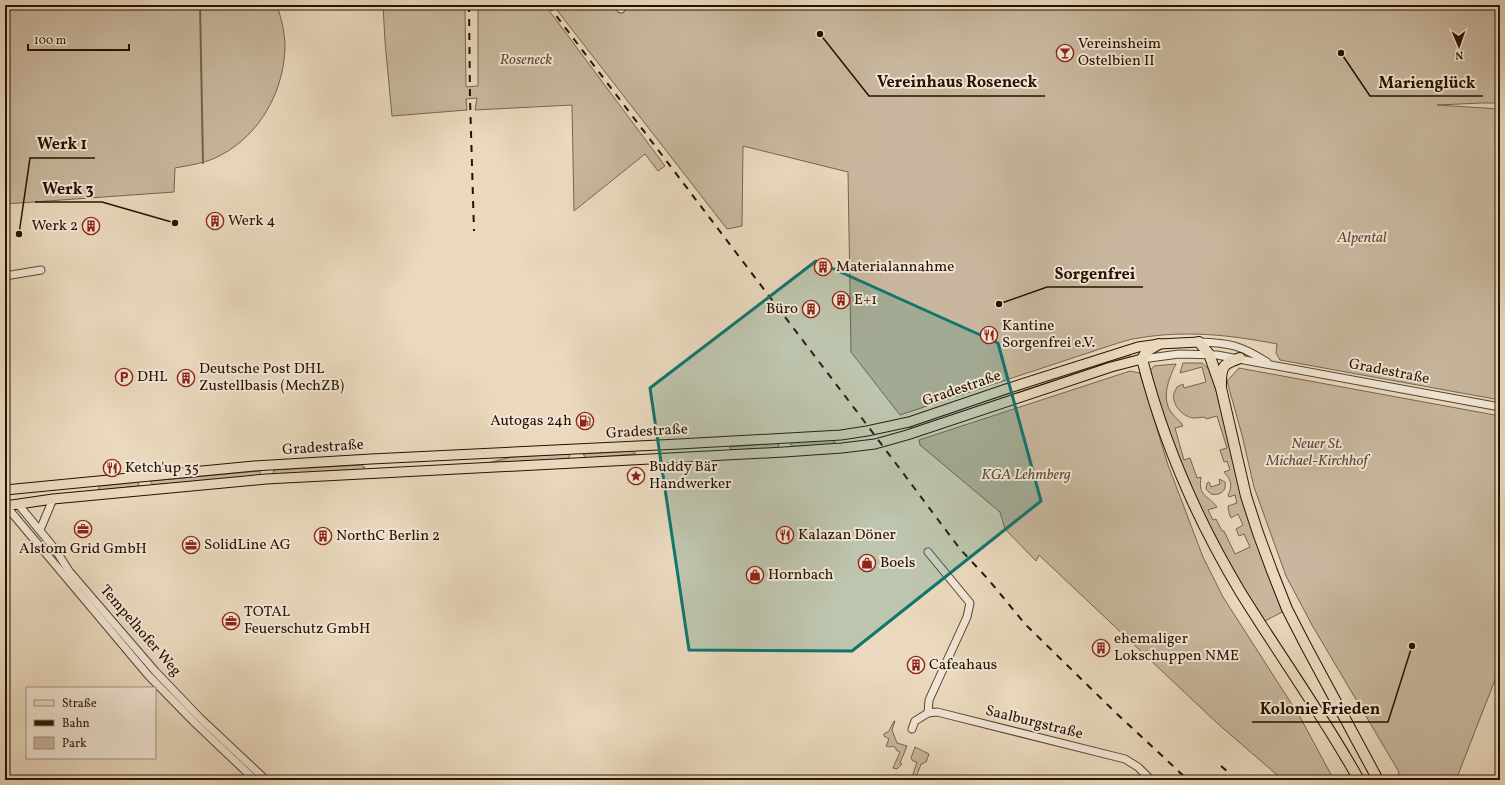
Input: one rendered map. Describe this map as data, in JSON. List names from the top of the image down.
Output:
{
  "streets": {
    "main road": ["Gradestraße", "Tempelhofer Weg"],
    "street": ["Saalburgstraße"]
  },
  "crossings": [
    ["Gradestraße", "Tempelhofer Weg"]
  ],
  "parks": [
    "Roseneck",
    "Alpental",
    "Neuer St. Michael-Kirchhof",
    "KGA Lehmberg"
  ],
  "places": {
    "other": [
      "Vereinhaus Roseneck",
      "Marienglück",
      "Werk 3",
      "Werk 1",
      "Sorgenfrei",
      "Kolonie Frieden"
    ],
    "bar": ["Vereinsheim Ostelbien II"],
    "building": [
      "Werk 4",
      "Werk 2",
      "Materialannahme",
      "E+1",
      "Büro",
      "Deutsche Post DHL Zustellbasis (MechZB)",
      "NorthC Berlin 2",
      "ehemaliger Lokschuppen NME",
      "Cafeahaus"
    ],
    "restaurant": ["Kantine Sorgenfrei e.V.", "Ketch'up 35", "Kalazan Döner"],
    "parking": ["DHL"],
    "fuel station": ["Autogas 24h"],
    "place": ["Buddy Bär Handwerker"],
    "office": ["Alstom Grid GmbH", "SolidLine AG", "TOTAL Feuerschutz GmbH"],
    "shop": ["Boels", "Hornbach"]
  },
  "legend": ["Straße", "Bahn", "Park"],
  "scale_bar": "100 m",
  "north": "bottom"
}
